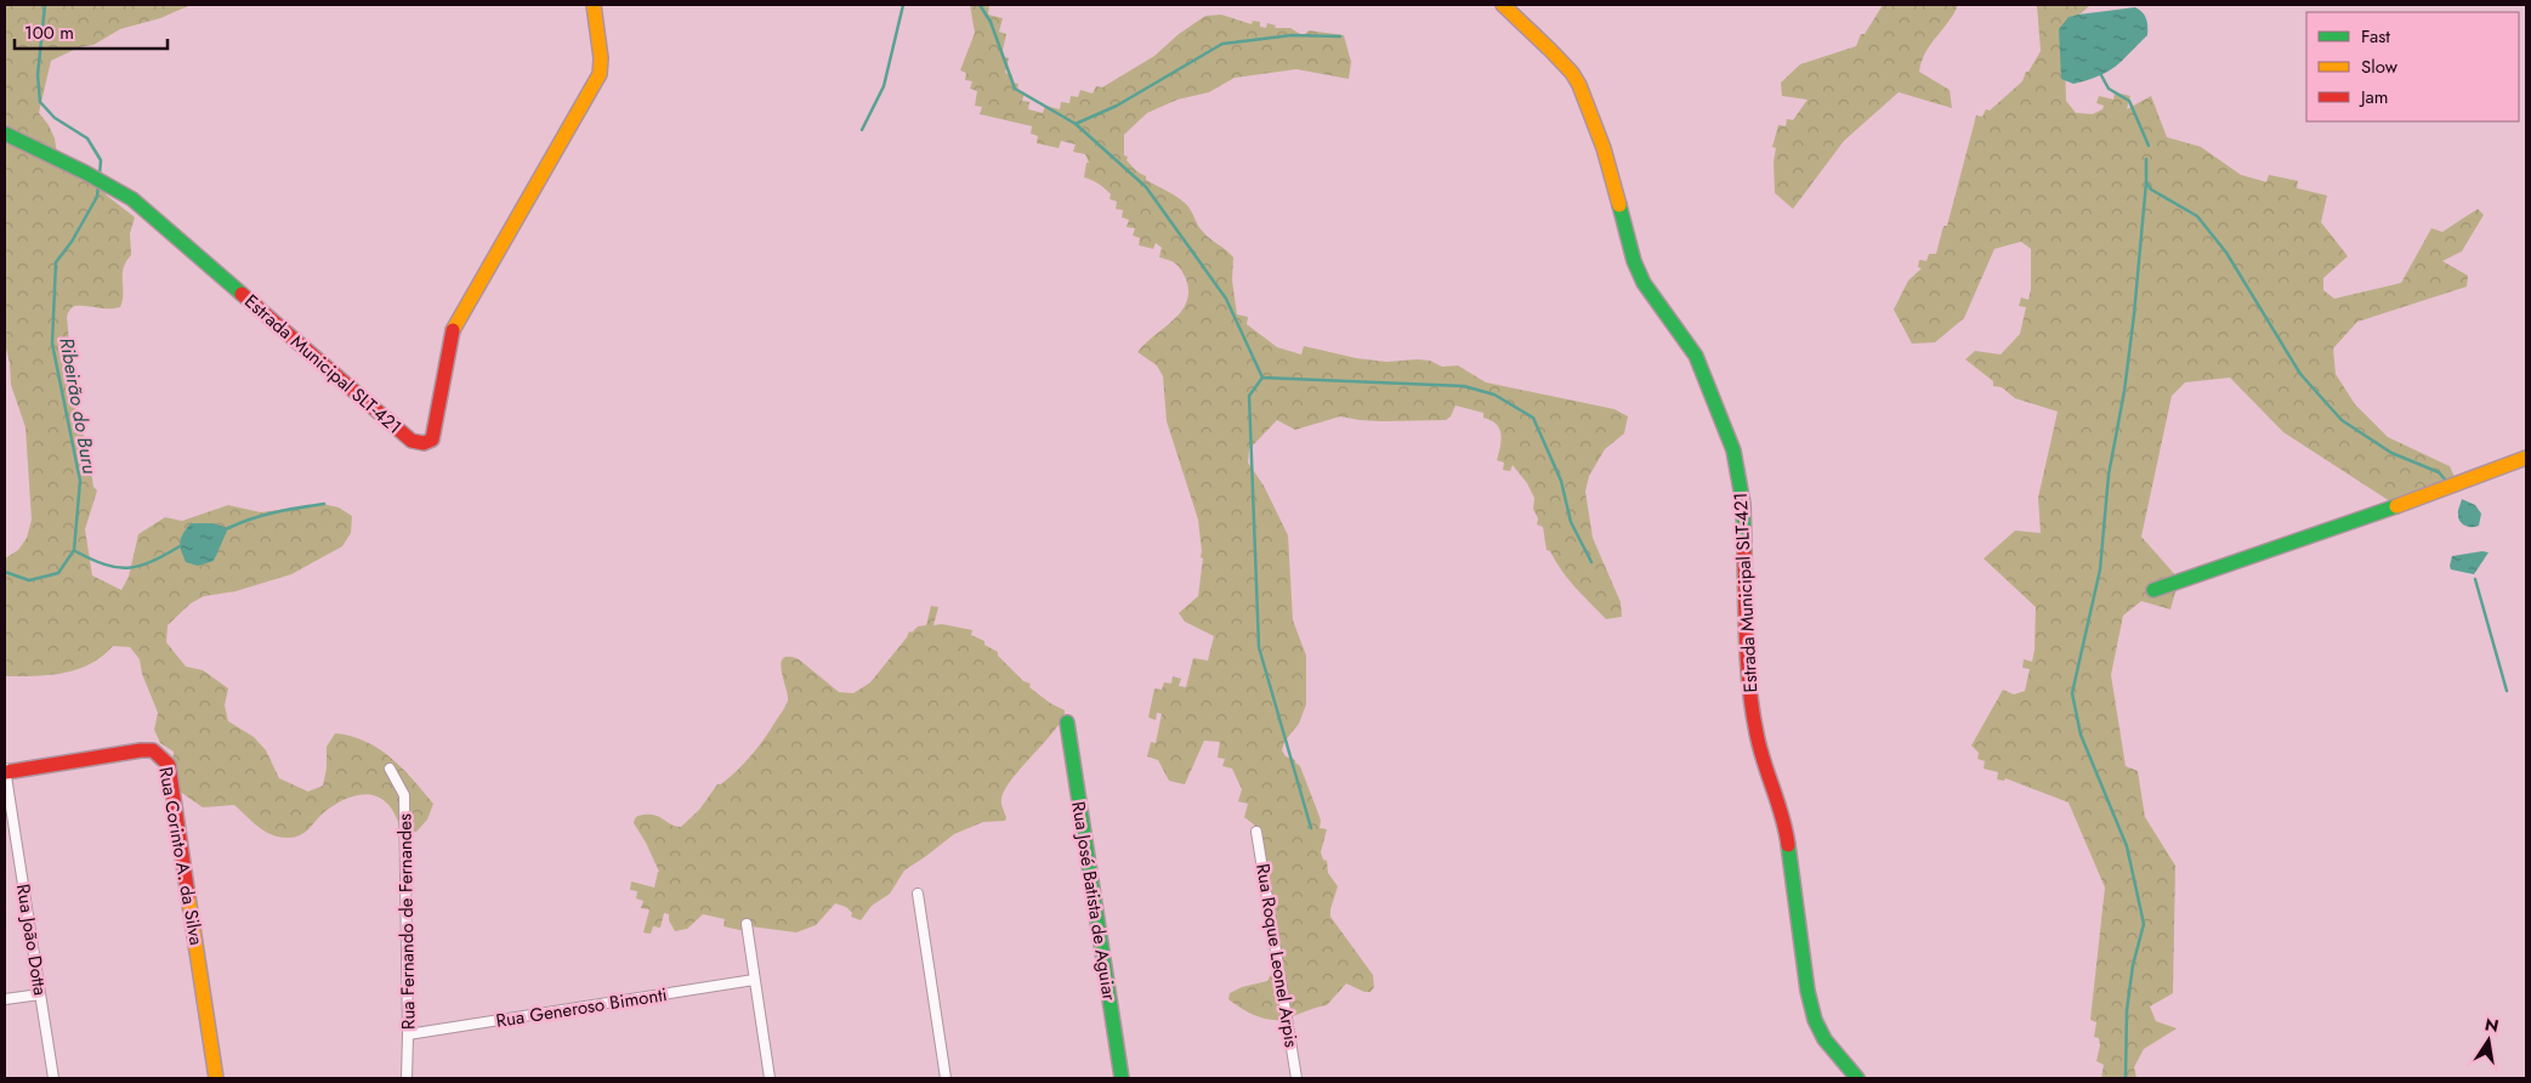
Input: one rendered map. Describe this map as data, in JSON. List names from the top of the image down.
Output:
{
  "streets": {
    "street": [
      "Estrada Municipal SLT-421",
      "Rua Corinto A. da Silva",
      "Rua José Batista de Aguiar",
      "Rua Fernando de Fernandes",
      "Rua João Dotta",
      "Rua Roque Leonel Arpis",
      "Rua Generoso Bimonti"
    ]
  },
  "crossings": [
    ["Rua Corinto A. da Silva", "Rua João Dotta"],
    ["Rua Fernando de Fernandes", "Rua Generoso Bimonti"]
  ],
  "water": ["Ribeirão do Buru"],
  "legend": ["Fast", "Slow", "Jam"],
  "scale_bar": "100 m",
  "north": "top"
}
